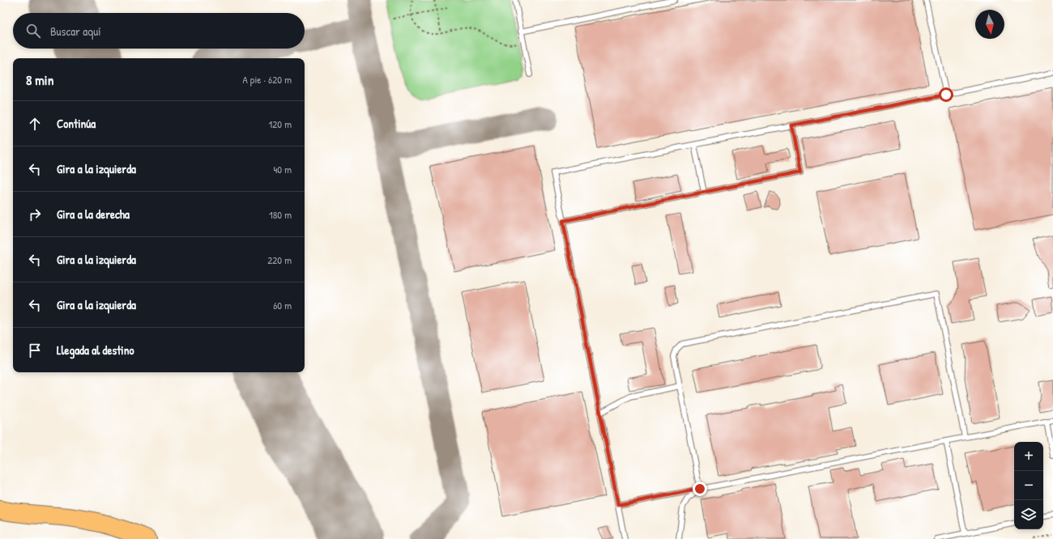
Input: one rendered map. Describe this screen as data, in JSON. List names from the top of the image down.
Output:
{
  "north": "bottom",
  "page": {
    "search": "Buscar aquí",
    "heading": ["8 min", "A pie · 620 m"],
    "list": [
      ["Continúa", "120 m"],
      ["Gira a la izquierda", "40 m"],
      ["Gira a la derecha", "180 m"],
      ["Gira a la izquierda", "220 m"],
      ["Gira a la izquierda", "60 m"],
      "Llegada al destino"
    ],
    "map_buttons": ["+", "−"]
  }
}
